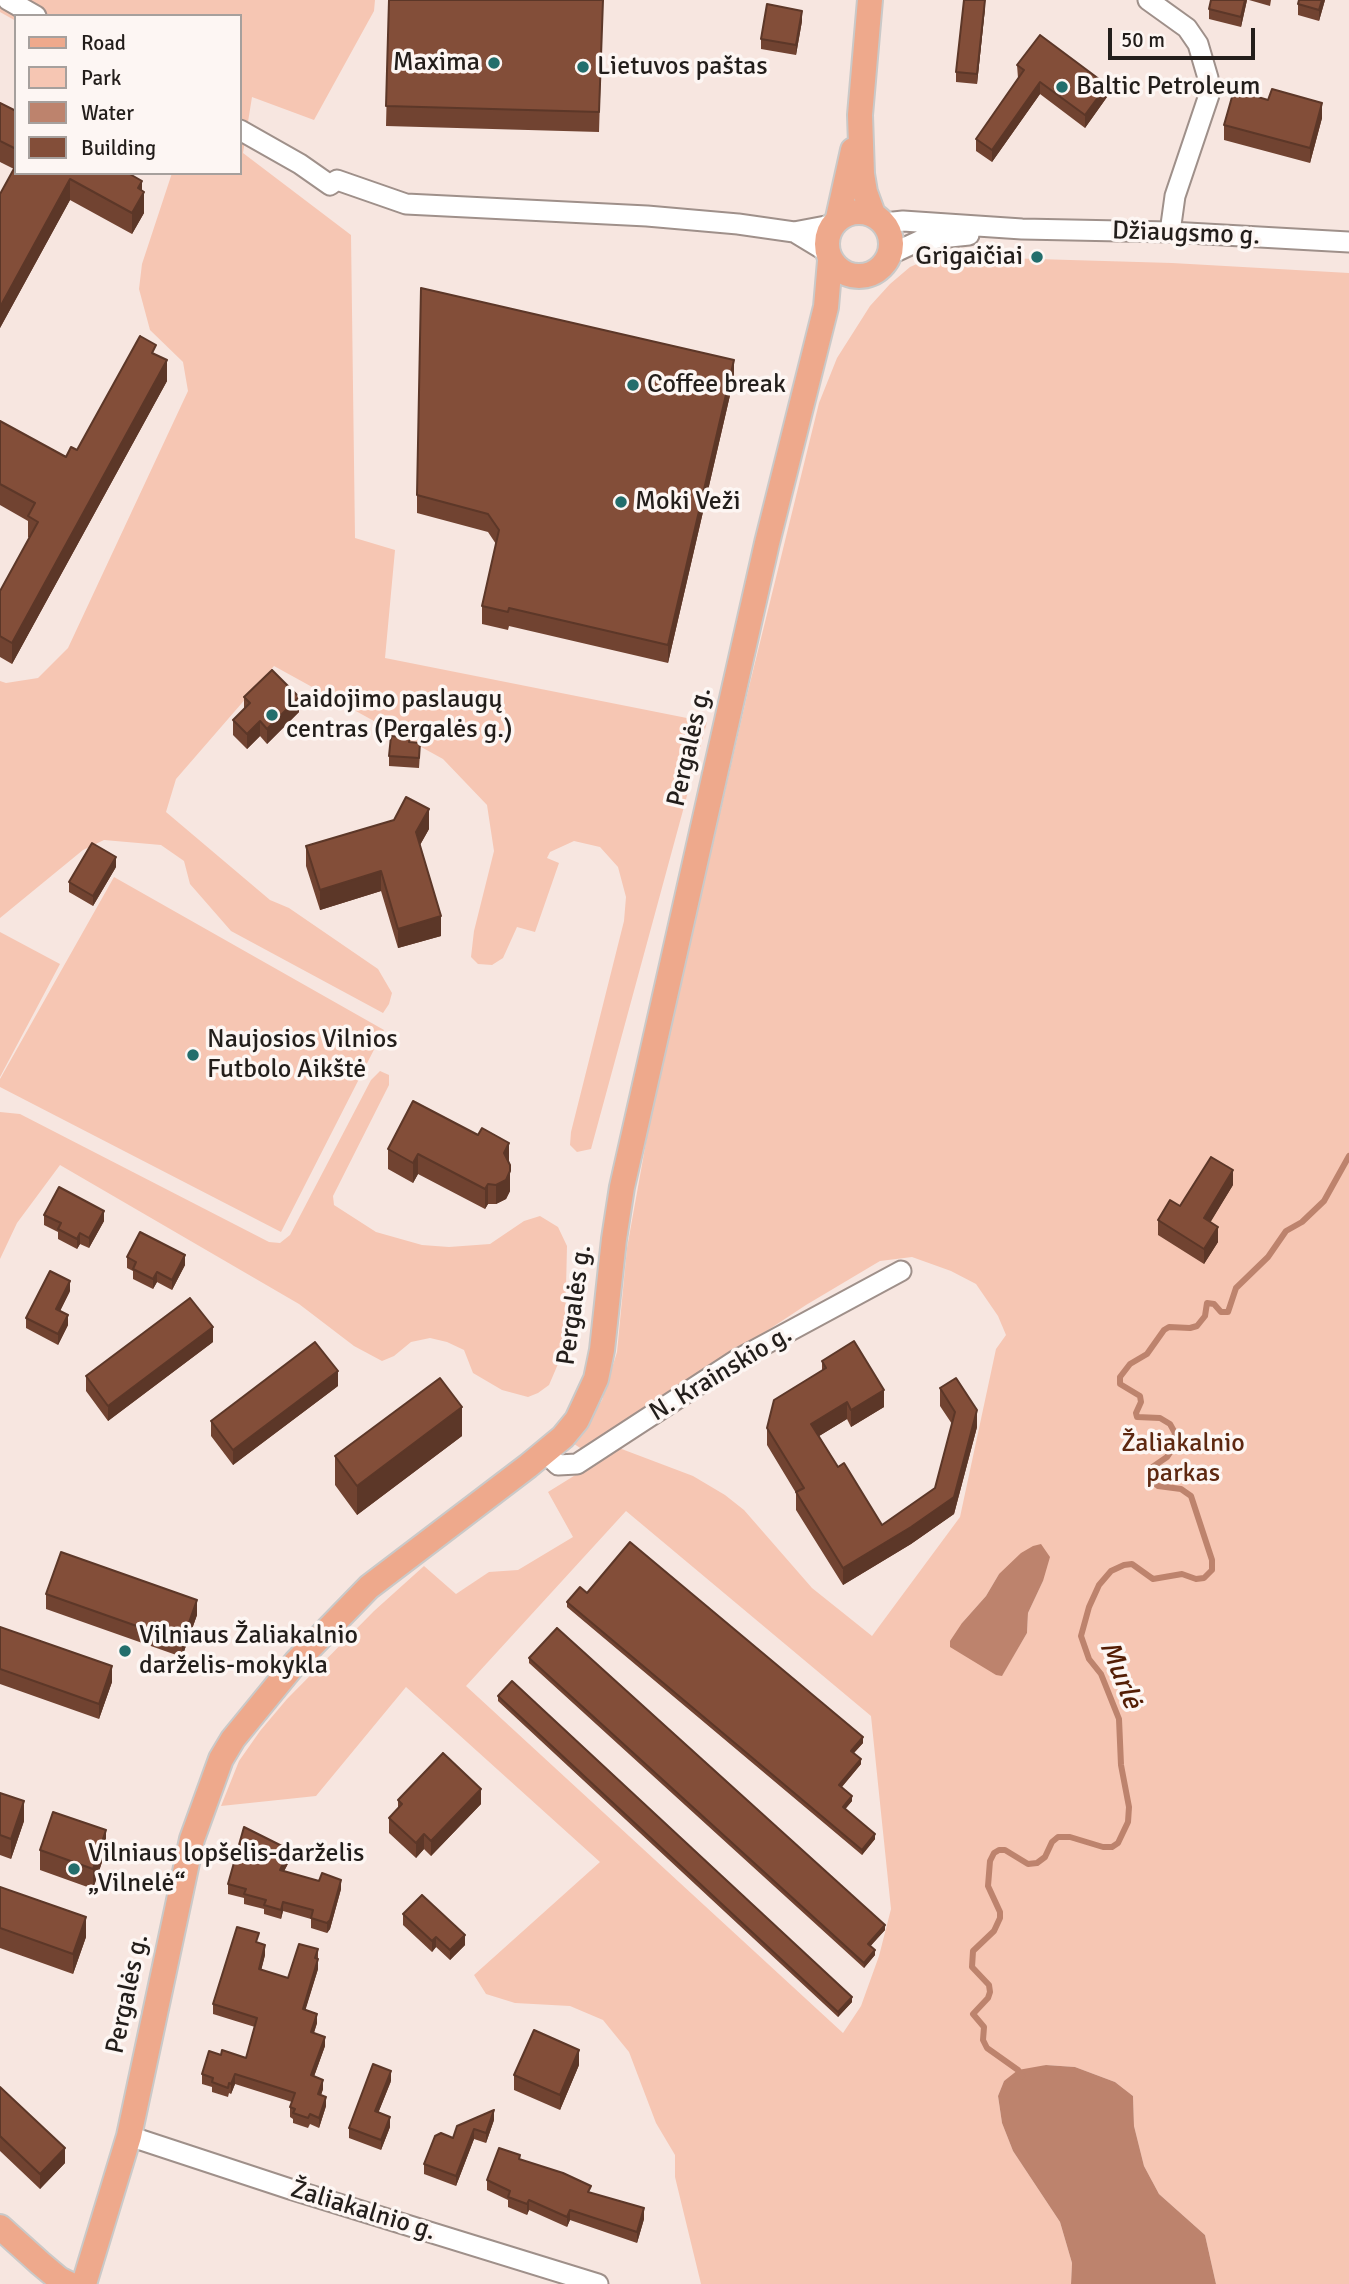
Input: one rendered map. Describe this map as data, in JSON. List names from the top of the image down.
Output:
{
  "streets": {
    "main road": ["Pergalės g."],
    "street": ["Džiaugsmo g.", "N. Krainskio g.", "Žaliakalnio g."]
  },
  "crossings": [
    ["Džiaugsmo g.", "Pergalės g."],
    ["Pergalės g.", "N. Krainskio g."],
    ["Pergalės g.", "Žaliakalnio g."]
  ],
  "water": ["Murlė"],
  "parks": ["Žaliakalnio parkas"],
  "places": [
    "Maxima",
    "Lietuvos paštas",
    "Baltic Petroleum",
    "Grigaičiai",
    "Coffee break",
    "Moki Veži",
    "Laidojimo paslaugų centras (Pergalės g.)",
    "Naujosios Vilnios Futbolo Aikštė",
    "Vilniaus Žaliakalnio darželis-mokykla",
    "Vilniaus lopšelis-darželis „Vilnelė“"
  ],
  "legend": [
    "Road",
    "Park",
    "Water",
    "Building"
  ],
  "scale_bar": "50 m"
}
